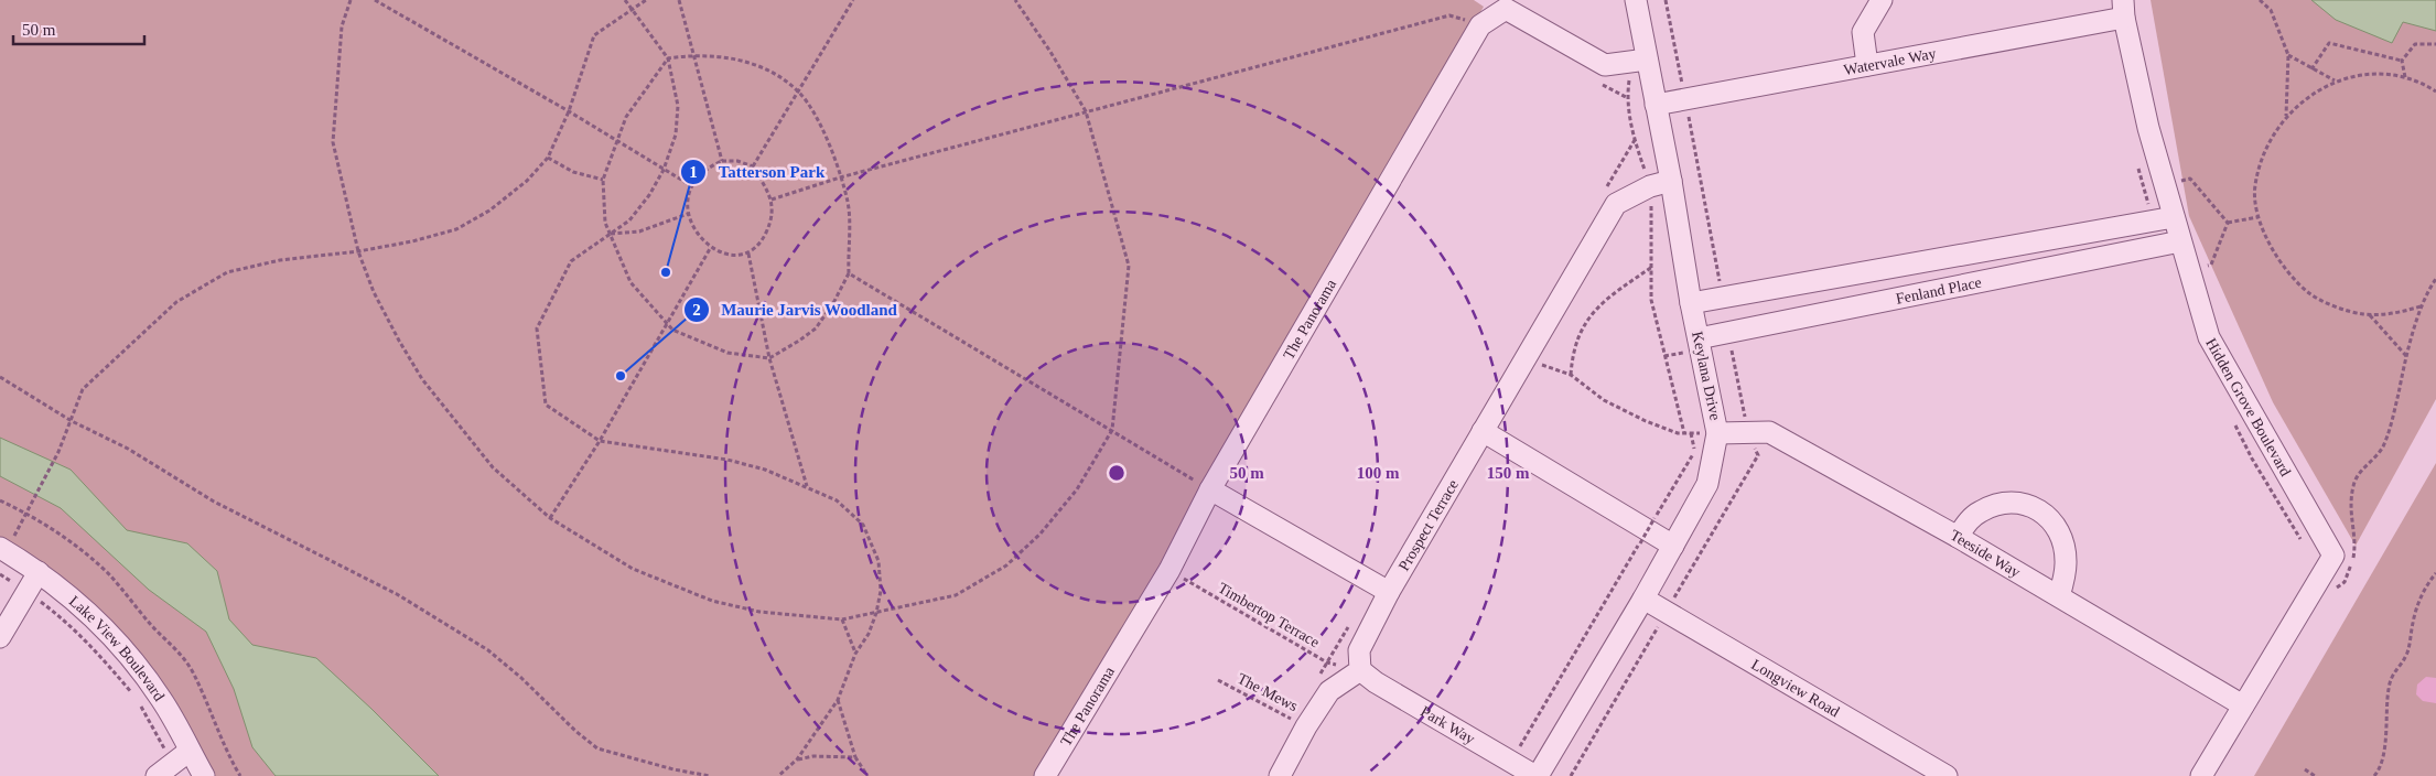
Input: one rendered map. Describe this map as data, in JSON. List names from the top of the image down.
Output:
{
  "streets": {
    "street": [
      "Watervale Way",
      "Fenland Place",
      "The Panorama",
      "Keylana Drive",
      "Hidden Grove Boulevard",
      "Prospect Terrace",
      "Teeside Way",
      "Lake View Boulevard",
      "Longview Road",
      "Park Way"
    ],
    "path": ["Timbertop Terrace", "The Mews"]
  },
  "crossings": [
    ["Watervale Way", "Keylana Drive"],
    ["Watervale Way", "Hidden Grove Boulevard"],
    ["Fenland Place", "Keylana Drive"],
    ["Fenland Place", "Hidden Grove Boulevard"],
    ["The Panorama", "Keylana Drive"],
    ["The Panorama", "Timbertop Terrace"],
    ["Keylana Drive", "Prospect Terrace"],
    ["Keylana Drive", "Teeside Way"],
    ["Keylana Drive", "Longview Road"],
    ["Keylana Drive", "Park Way"],
    ["Hidden Grove Boulevard", "Teeside Way"],
    ["Prospect Terrace", "Timbertop Terrace"],
    ["Prospect Terrace", "Park Way"],
    ["Timbertop Terrace", "Park Way"]
  ],
  "places": ["Tatterson Park", "Maurie Jarvis Woodland"],
  "scale_bar": "50 m",
  "rings": ["50 m", "100 m", "150 m"]
}
